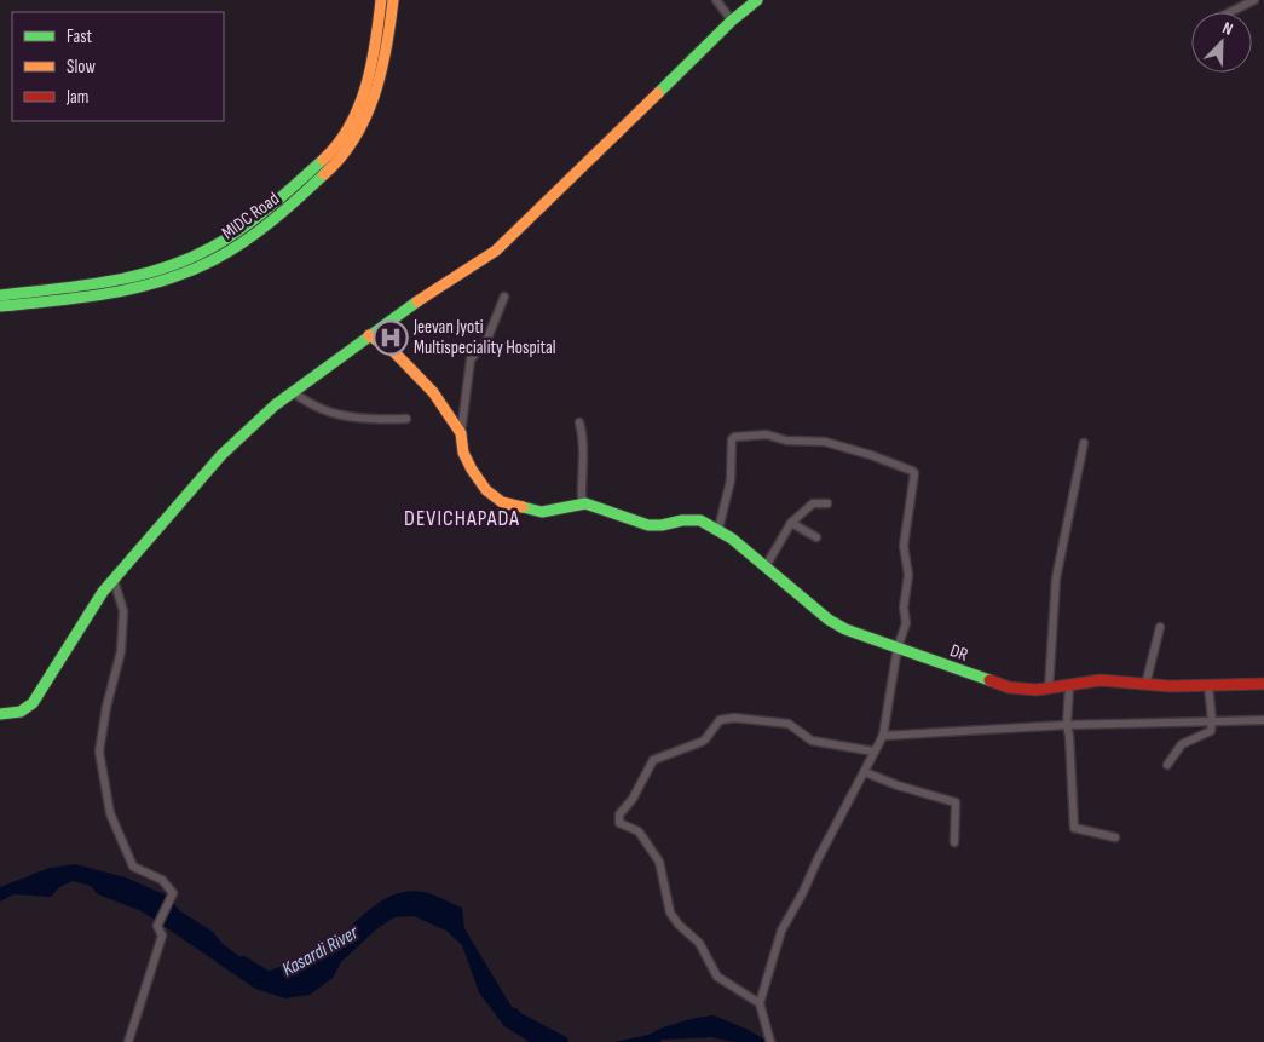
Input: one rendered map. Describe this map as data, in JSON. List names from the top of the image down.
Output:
{
  "streets": {
    "main road": ["MIDC Road", "DR"]
  },
  "districts": ["DEVICHAPADA"],
  "water": ["Kasardi River"],
  "places": {
    "hospital": ["Jeevan Jyoti Multispeciality Hospital"]
  },
  "legend": ["Fast", "Slow", "Jam"],
  "north": "top right"
}
